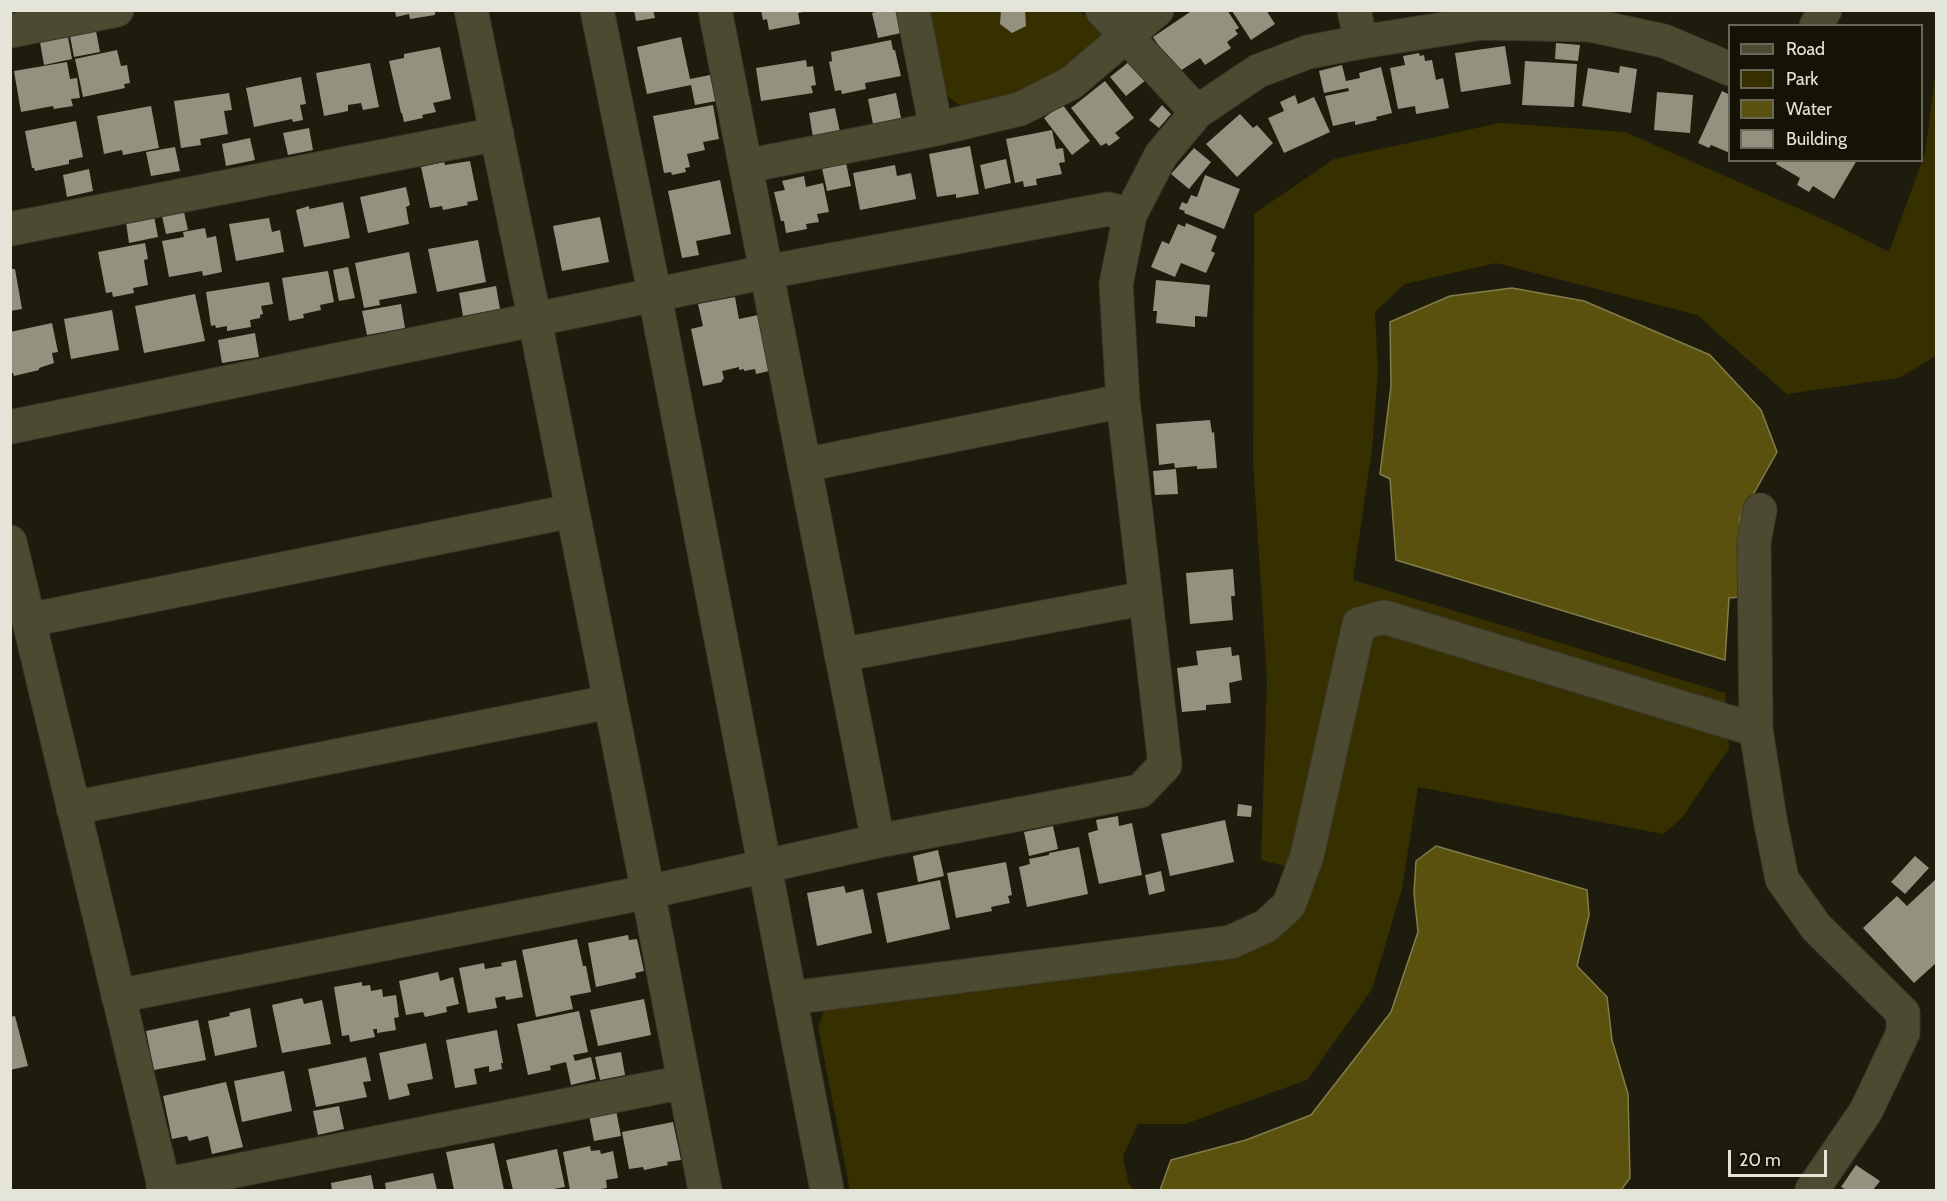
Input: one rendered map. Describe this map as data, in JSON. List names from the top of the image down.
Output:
{
  "legend": [
    "Road",
    "Park",
    "Water",
    "Building"
  ],
  "scale_bar": "20 m"
}
